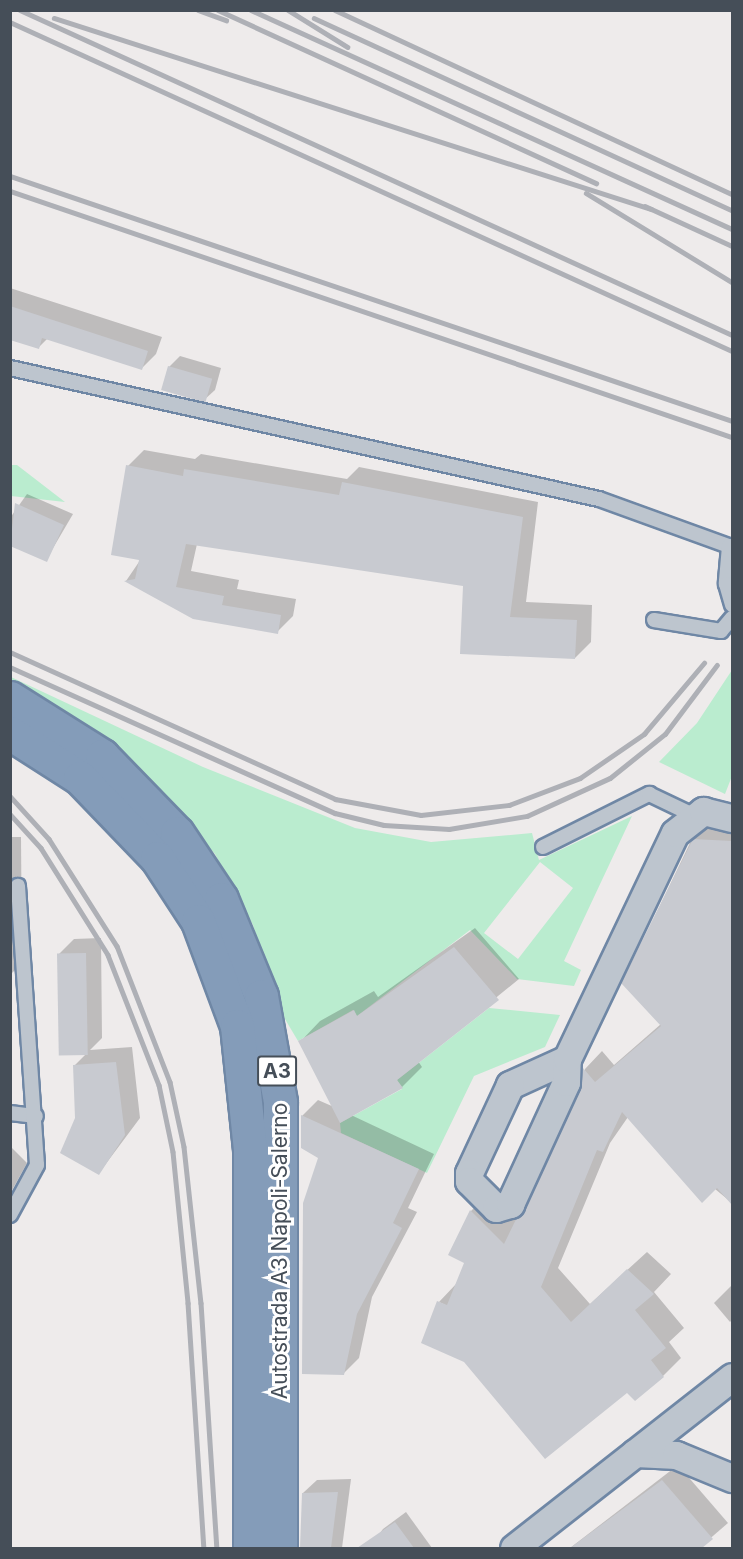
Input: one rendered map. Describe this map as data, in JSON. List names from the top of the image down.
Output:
{
  "streets": {
    "highway": ["A3", "Autostrada A3 Napoli-Salerno"]
  }
}
